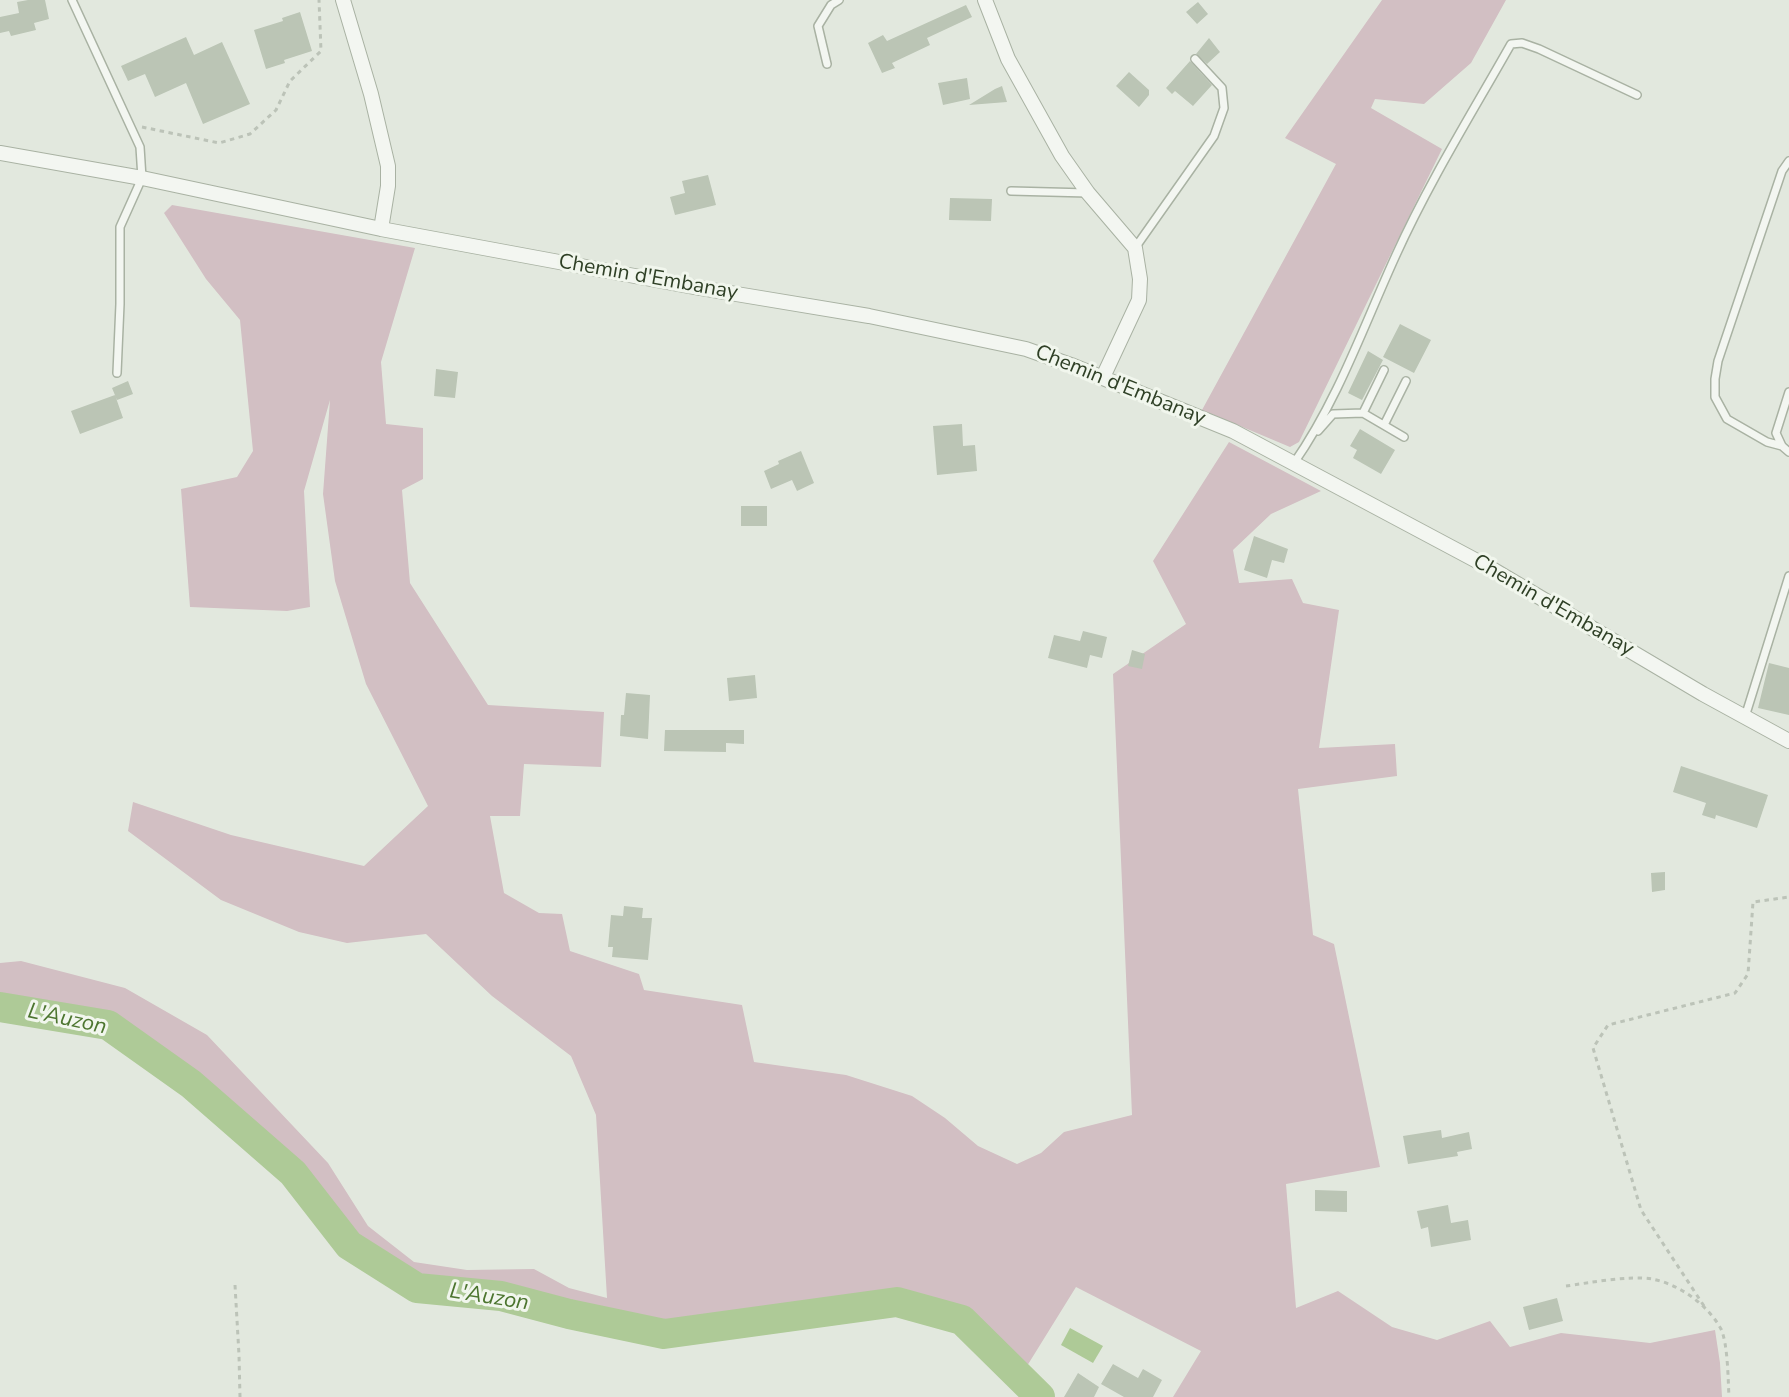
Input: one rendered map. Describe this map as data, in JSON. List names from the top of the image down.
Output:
{
  "streets": {
    "street": ["Chemin d'Embanay"]
  },
  "water": ["L'Auzon"]
}
